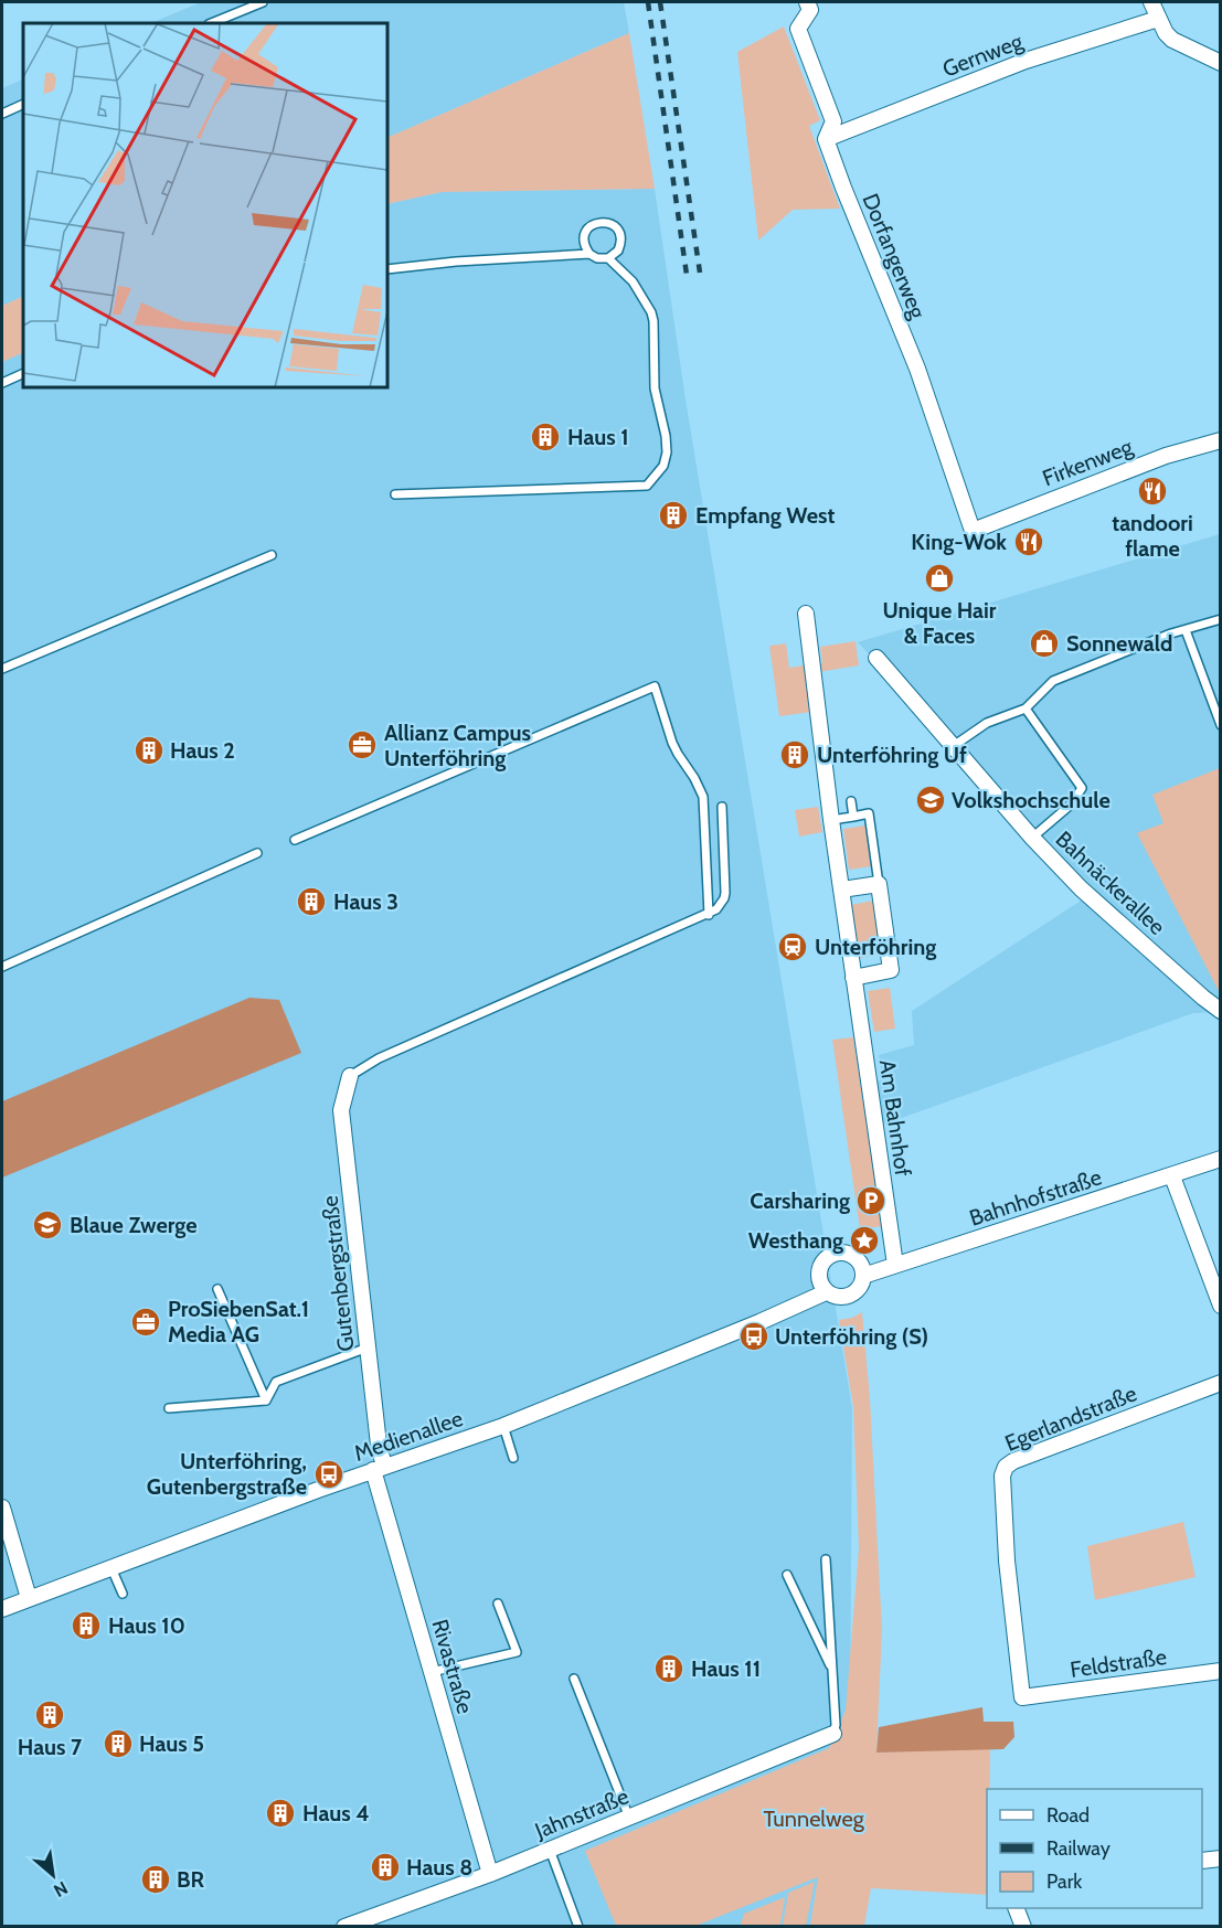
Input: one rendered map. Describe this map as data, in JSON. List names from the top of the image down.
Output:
{
  "streets": {
    "street": [
      "Gernweg",
      "Dorfangerweg",
      "Firkenweg",
      "Bahnäckerallee",
      "Am Bahnhof",
      "Bahnhofstraße",
      "Gutenbergstraße",
      "Egerlandstraße",
      "Medienallee",
      "Feldstraße",
      "Rivastraße",
      "Jahnstraße"
    ]
  },
  "crossings": [
    ["Gernweg", "Dorfangerweg"],
    ["Dorfangerweg", "Firkenweg"],
    ["Am Bahnhof", "Bahnhofstraße"],
    ["Bahnhofstraße", "Medienallee"],
    ["Gutenbergstraße", "Medienallee"],
    ["Gutenbergstraße", "Rivastraße"],
    ["Egerlandstraße", "Feldstraße"],
    ["Medienallee", "Rivastraße"],
    ["Rivastraße", "Jahnstraße"]
  ],
  "parks": ["Tunnelweg"],
  "places": {
    "building": [
      "Haus 1",
      "Empfang West",
      "Haus 2",
      "Unterföhring Uf",
      "Haus 3",
      "Haus 10",
      "Haus 11",
      "Haus 7",
      "Haus 5",
      "Haus 4",
      "Haus 8",
      "BR"
    ],
    "restaurant": ["tandoori flame", "King-Wok"],
    "shop": ["Unique Hair & Faces", "Sonnewald"],
    "office": ["Allianz Campus Unterföhring", "ProSiebenSat.1 Media AG"],
    "school or university": ["Volkshochschule", "Blaue Zwerge"],
    "station": ["Unterföhring"],
    "parking": ["Carsharing"],
    "place": ["Westhang"],
    "bus stop": ["Unterföhring (S)", "Unterföhring, Gutenbergstraße"]
  },
  "legend": ["Road", "Railway", "Park"],
  "north": "bottom right"
}
